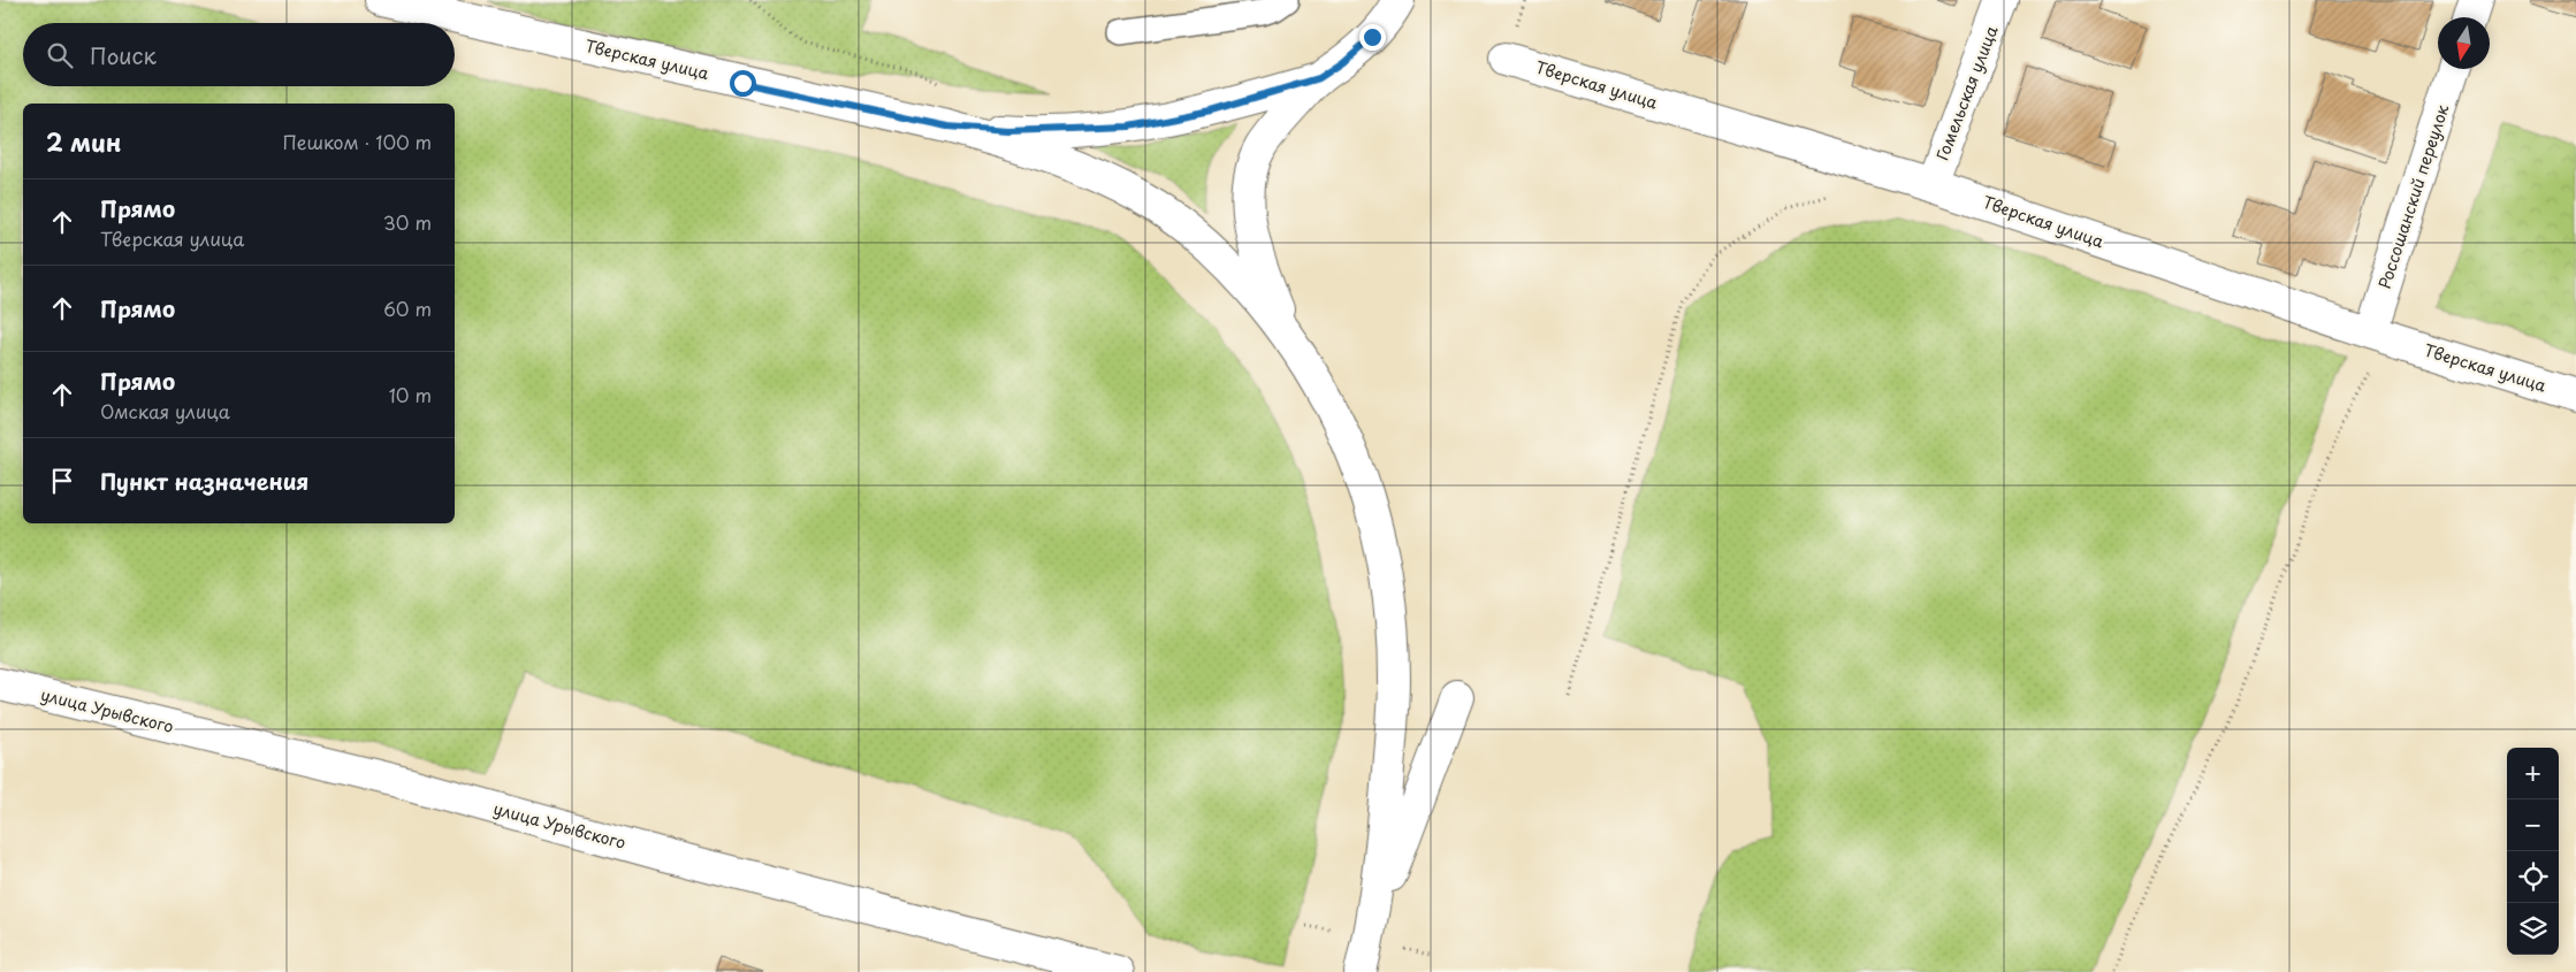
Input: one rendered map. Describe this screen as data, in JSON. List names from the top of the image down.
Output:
{
  "streets": {
    "street": [
      "Тверская улица",
      "Гомельская улица",
      "Россошанский переулок",
      "улица Урывского"
    ]
  },
  "crossings": [
    ["Тверская улица", "Гомельская улица"],
    ["Тверская улица", "Россошанский переулок"]
  ],
  "north": "bottom",
  "page": {
    "search": "Поиск",
    "heading": ["2 мин", "Пешком · 100 m"],
    "list": [
      ["Прямо", "Тверская улица", "30 m"],
      ["Прямо", "60 m"],
      ["Прямо", "Омская улица", "10 m"],
      "Пункт назначения"
    ],
    "map_buttons": ["+", "−"]
  }
}
